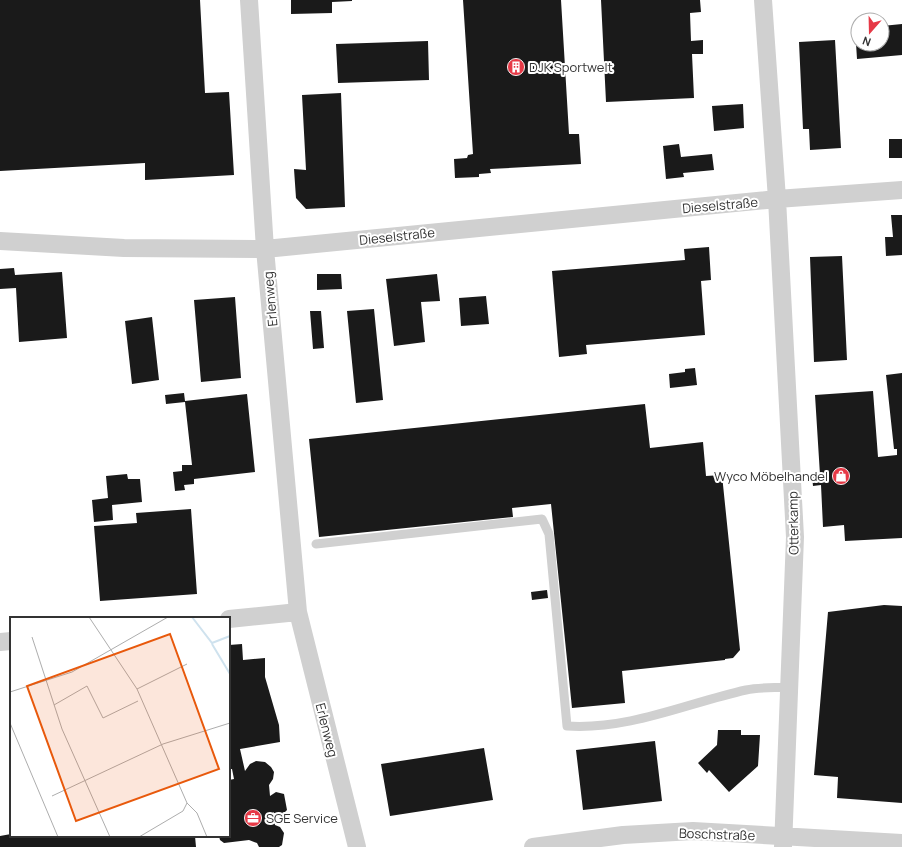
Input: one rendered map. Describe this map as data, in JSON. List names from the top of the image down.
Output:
{
  "streets": {
    "street": [
      "Dieselstraße",
      "Erlenweg",
      "Otterkamp",
      "Boschstraße"
    ]
  },
  "crossings": [
    ["Dieselstraße", "Erlenweg"],
    ["Dieselstraße", "Otterkamp"],
    ["Otterkamp", "Boschstraße"]
  ],
  "places": {
    "building": ["DJK Sportwelt"],
    "shop": ["Wyco Möbelhandel"],
    "office": ["SGE Service"]
  },
  "north": "bottom"
}
